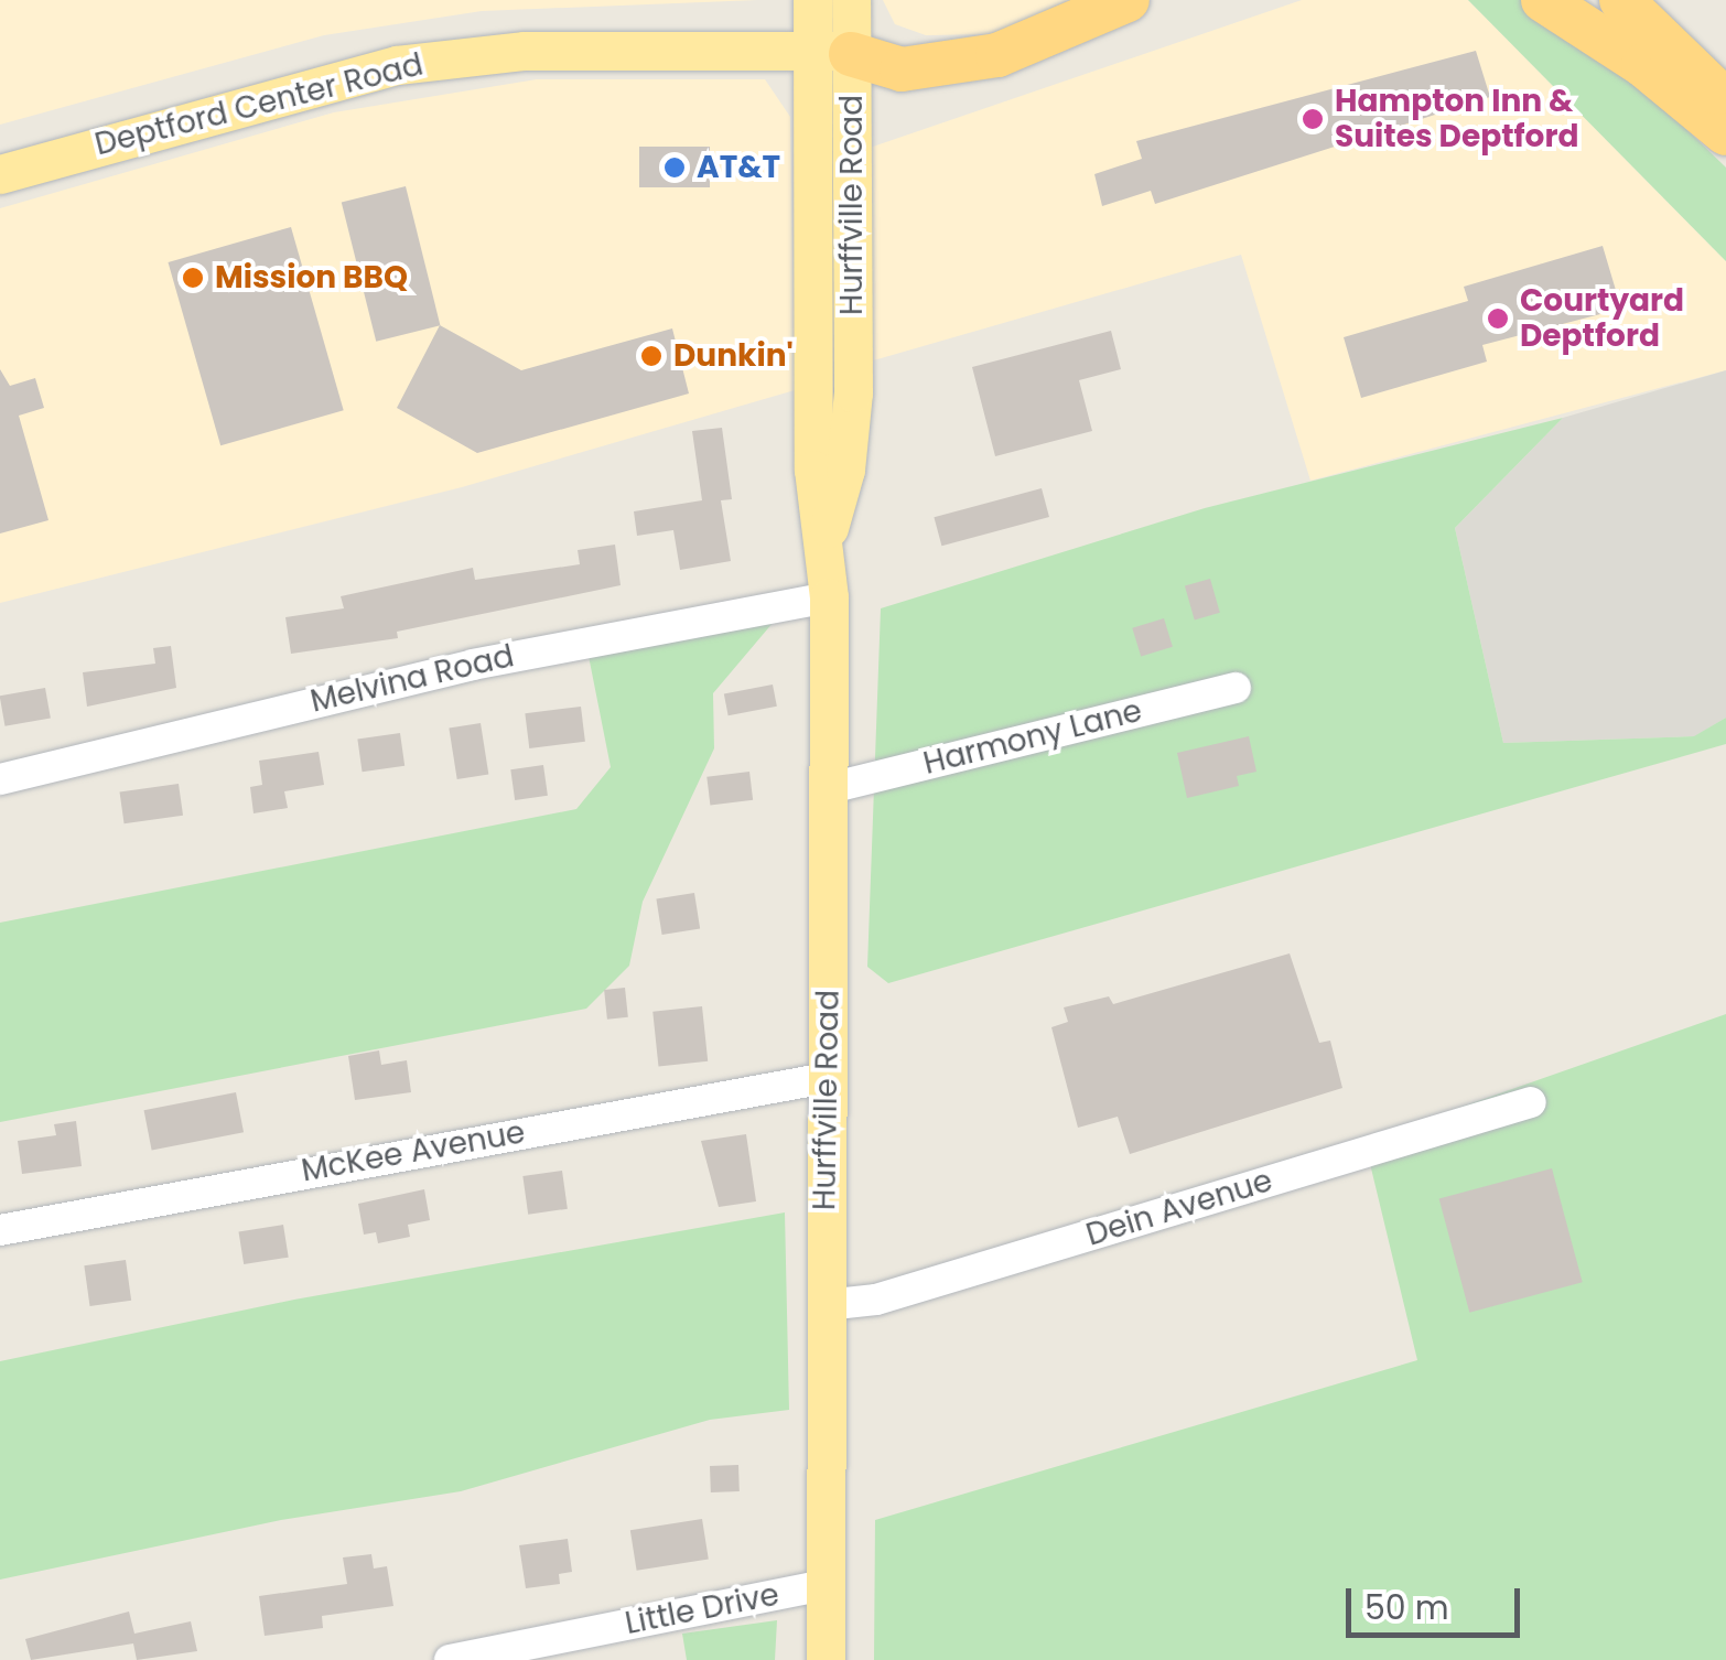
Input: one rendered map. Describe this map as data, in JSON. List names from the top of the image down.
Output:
{
  "streets": {
    "main road": ["Deptford Center Road", "Hurffville Road"],
    "street": [
      "Melvina Road",
      "Harmony Lane",
      "McKee Avenue",
      "Dein Avenue",
      "Little Drive"
    ]
  },
  "crossings": [
    ["Deptford Center Road", "Hurffville Road"],
    ["Hurffville Road", "Melvina Road"],
    ["Hurffville Road", "Harmony Lane"],
    ["Hurffville Road", "McKee Avenue"],
    ["Hurffville Road", "Dein Avenue"],
    ["Hurffville Road", "Little Drive"]
  ],
  "places": [
    "Hampton Inn & Suites Deptford",
    "AT&T",
    "Mission BBQ",
    "Courtyard Deptford",
    "Dunkin'"
  ],
  "scale_bar": "50 m"
}
